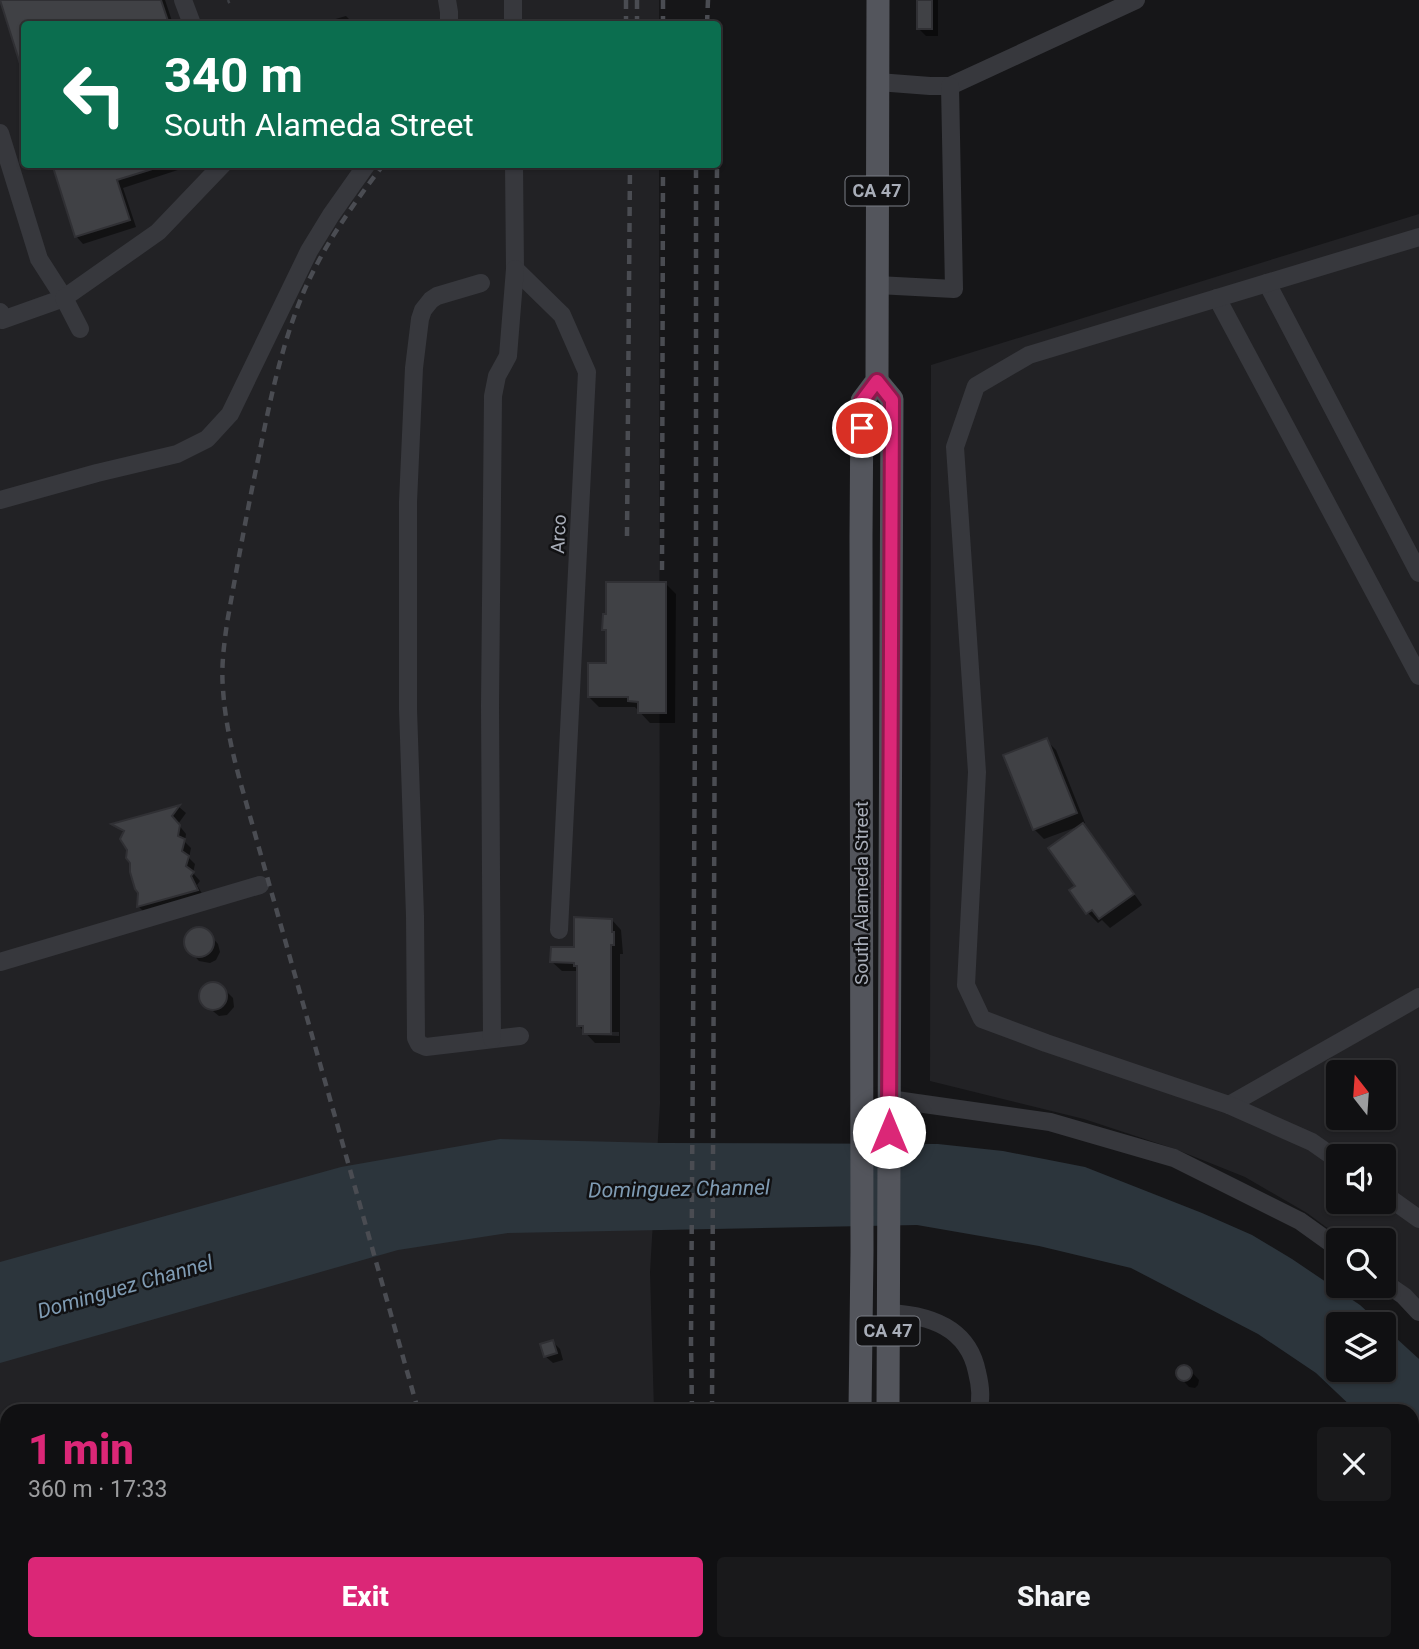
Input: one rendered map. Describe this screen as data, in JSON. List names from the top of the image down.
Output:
{
  "streets": {
    "main road": ["CA 47", "South Alameda Street"],
    "lane": ["Arco"]
  },
  "water": ["Dominguez Channel"],
  "north": "top",
  "page": {
    "turn": ["340 m", "South Alameda Street"],
    "heading": ["1 min", "360 m · 17:33"],
    "buttons": ["Exit", "Share"]
  }
}
